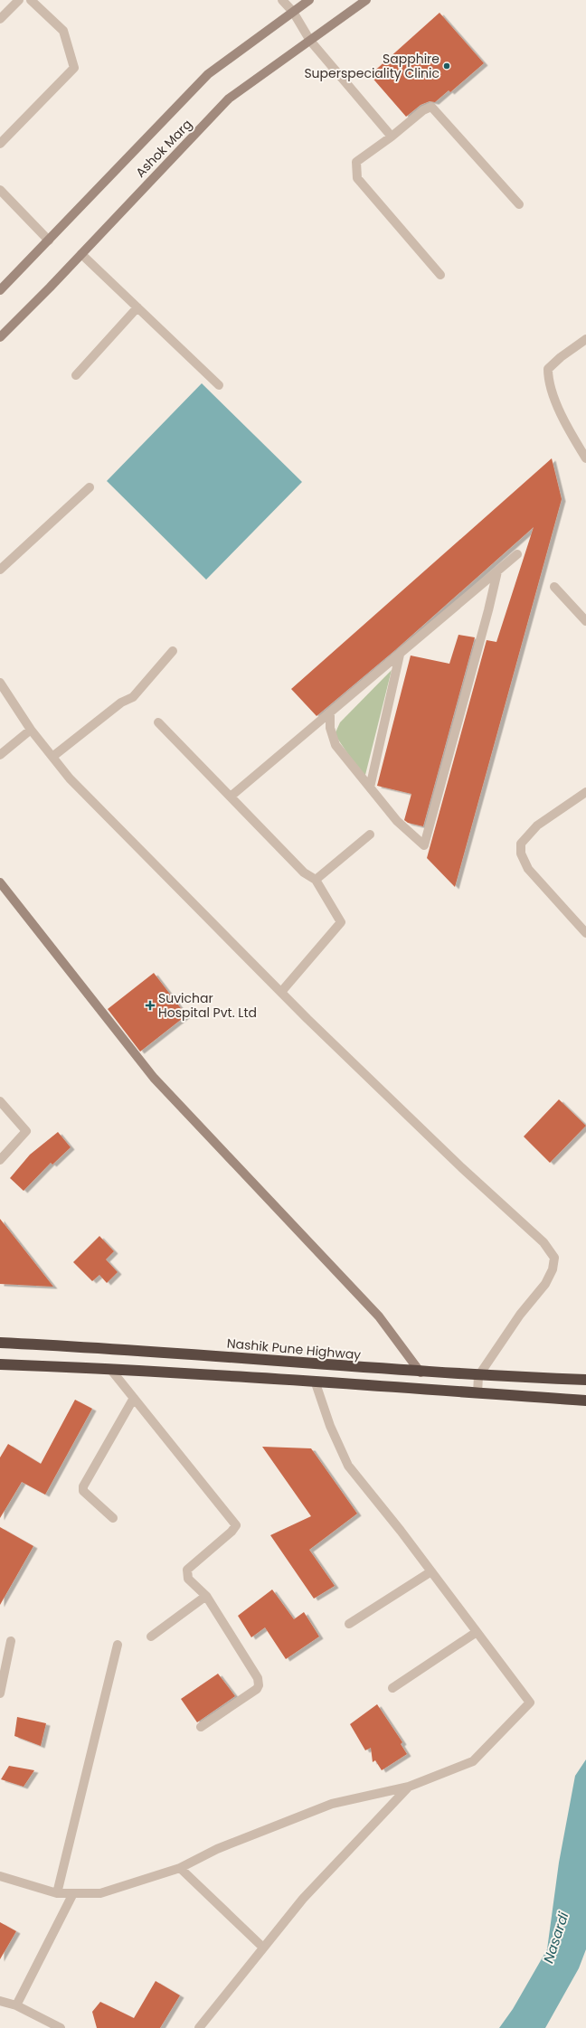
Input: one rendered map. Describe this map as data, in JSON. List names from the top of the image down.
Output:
{
  "streets": {
    "highway": ["Nashik Pune Highway"],
    "street": ["Ashok Marg"]
  },
  "water": ["Nasardi"],
  "places": {
    "other": ["Sapphire Superspeciality Clinic"],
    "health": ["Suvichar Hospital Pvt. Ltd"]
  }
}
